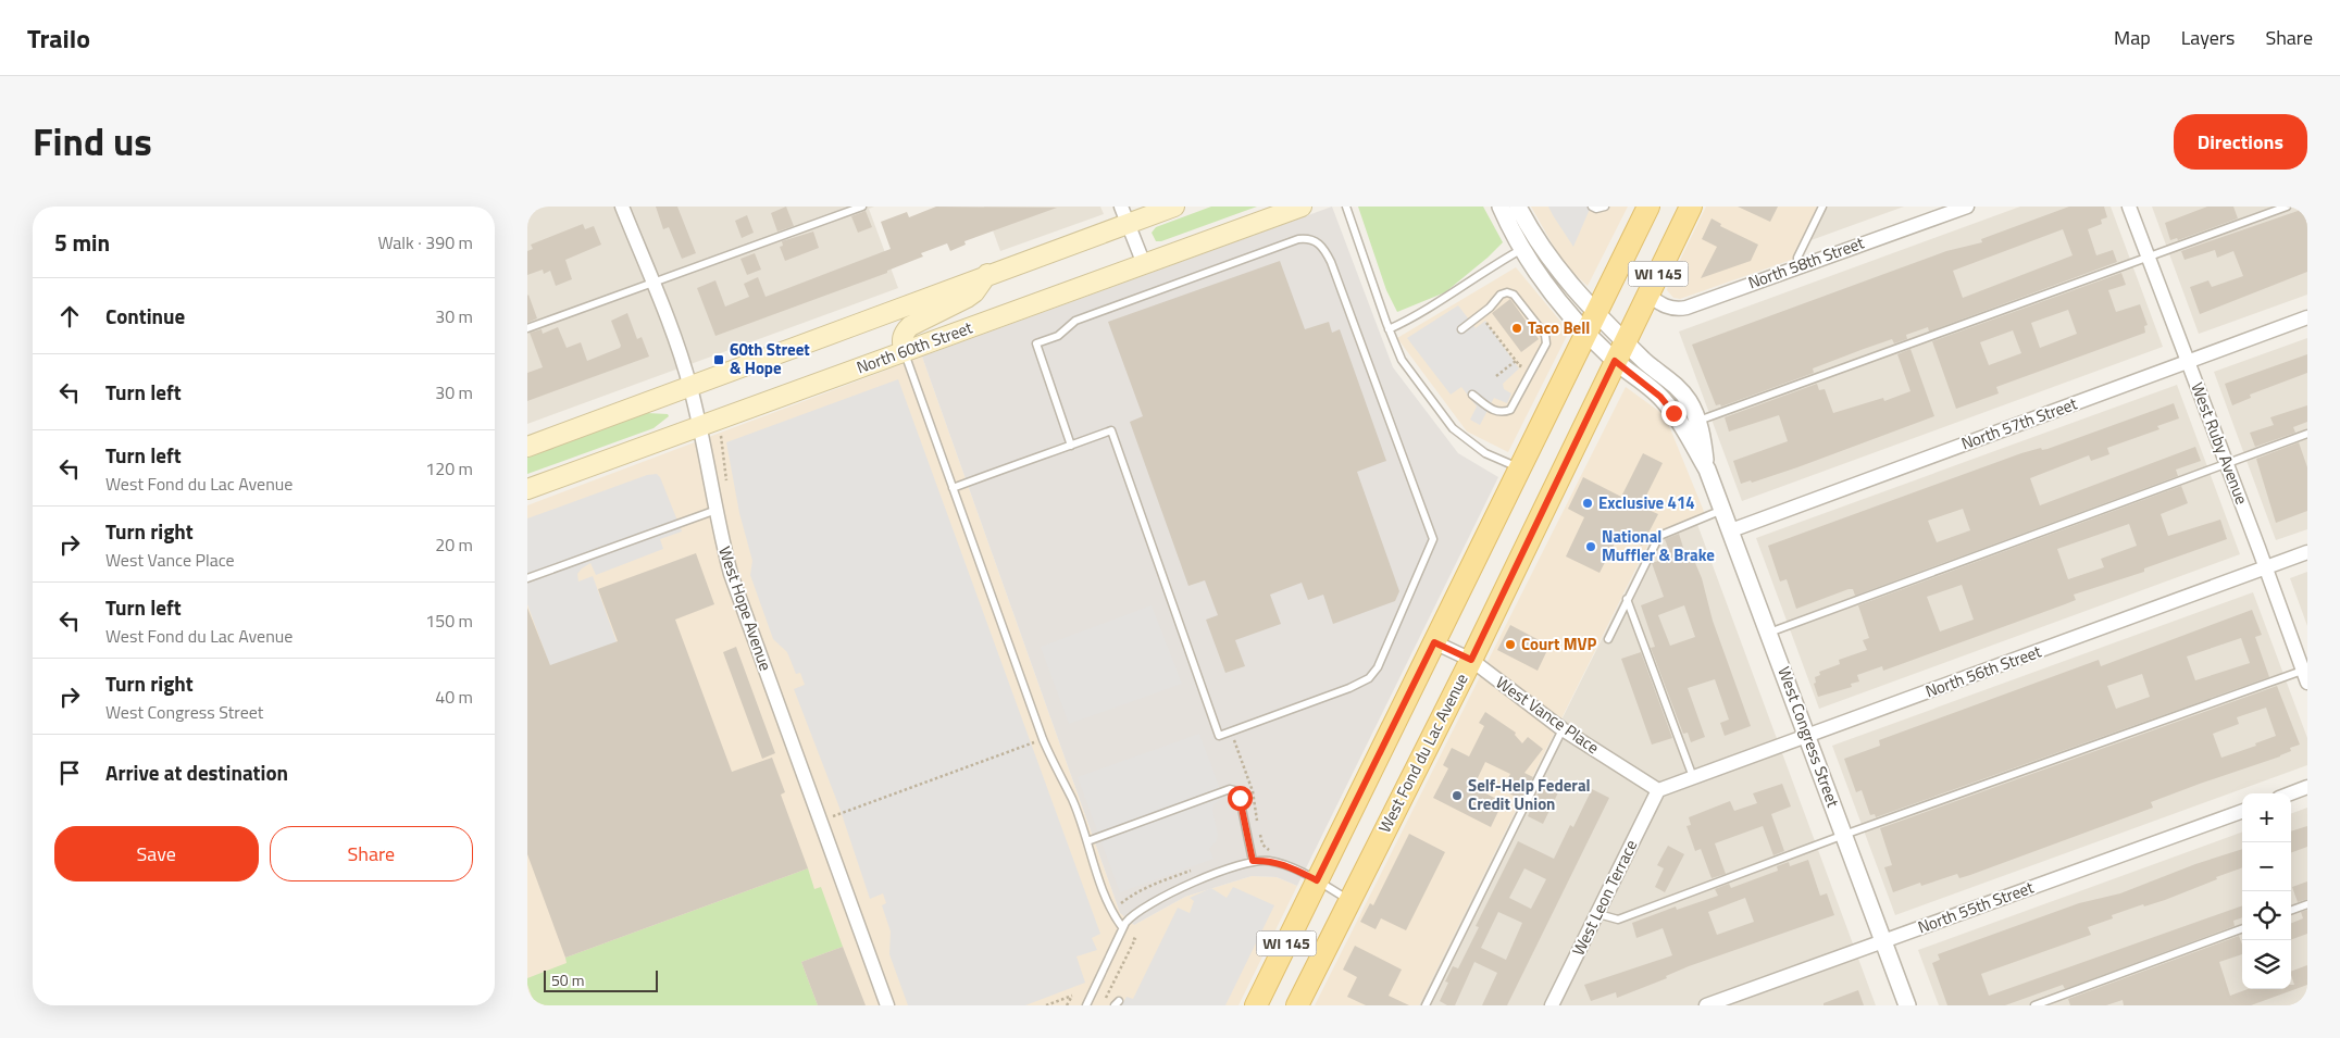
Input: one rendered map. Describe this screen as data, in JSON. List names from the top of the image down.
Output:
{
  "streets": {
    "main road": ["WI 145", "North 60th Street", "West Fond du Lac Avenue"],
    "street": [
      "North 58th Street",
      "North 57th Street",
      "West Ruby Avenue",
      "West Hope Avenue",
      "North 56th Street",
      "West Vance Place",
      "West Congress Street",
      "West Leon Terrace",
      "North 55th Street"
    ]
  },
  "crossings": [
    ["North 58th Street", "West Fond du Lac Avenue"],
    ["WI 145", "West Vance Place"],
    ["WI 145", "West Congress Street"],
    ["North 60th Street", "West Hope Avenue"],
    ["North 57th Street", "West Ruby Avenue"],
    ["North 57th Street", "West Congress Street"],
    ["West Ruby Avenue", "North 56th Street"],
    ["North 56th Street", "West Vance Place"],
    ["North 56th Street", "West Congress Street"],
    ["North 56th Street", "West Leon Terrace"],
    ["West Vance Place", "West Fond du Lac Avenue"],
    ["West Vance Place", "West Leon Terrace"],
    ["West Congress Street", "West Fond du Lac Avenue"],
    ["West Congress Street", "North 55th Street"]
  ],
  "places": {
    "other": [
      "Taco Bell",
      "Exclusive 414",
      "National Muffler & Brake",
      "Court MVP",
      "Self-Help Federal Credit Union"
    ],
    "transit": ["60th Street & Hope"]
  },
  "scale_bar": "50 m",
  "page": {
    "header": "Trailo",
    "nav": ["Map", "Layers", "Share"],
    "title": "Find us",
    "buttons": [
      "Directions",
      ["Save", "Share"]
    ],
    "heading": ["5 min", "Walk · 390 m"],
    "list": [
      ["Continue", "30 m"],
      ["Turn left", "30 m"],
      ["Turn left", "West Fond du Lac Avenue", "120 m"],
      ["Turn right", "West Vance Place", "20 m"],
      ["Turn left", "West Fond du Lac Avenue", "150 m"],
      ["Turn right", "West Congress Street", "40 m"],
      "Arrive at destination"
    ],
    "map_buttons": ["+", "−"],
    "scale": "50 m"
  }
}
